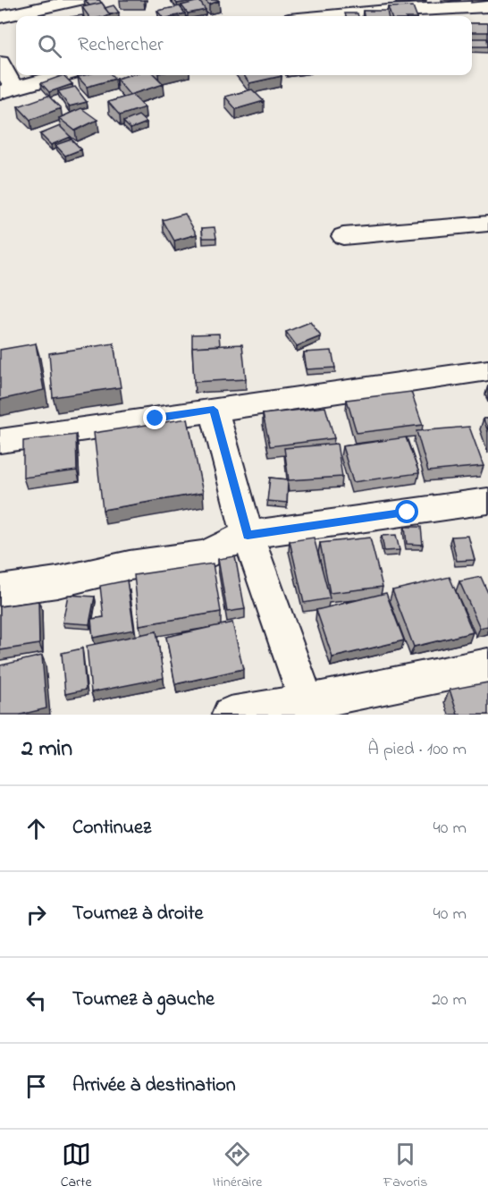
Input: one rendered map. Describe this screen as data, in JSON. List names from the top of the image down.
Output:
{
  "page": {
    "search": "Rechercher",
    "heading": ["2 min", "À pied · 100 m"],
    "list": [
      ["Continuez", "40 m"],
      ["Tournez à droite", "40 m"],
      ["Tournez à gauche", "20 m"],
      "Arrivée à destination"
    ],
    "nav": ["Carte", "Itinéraire", "Favoris"]
  }
}
